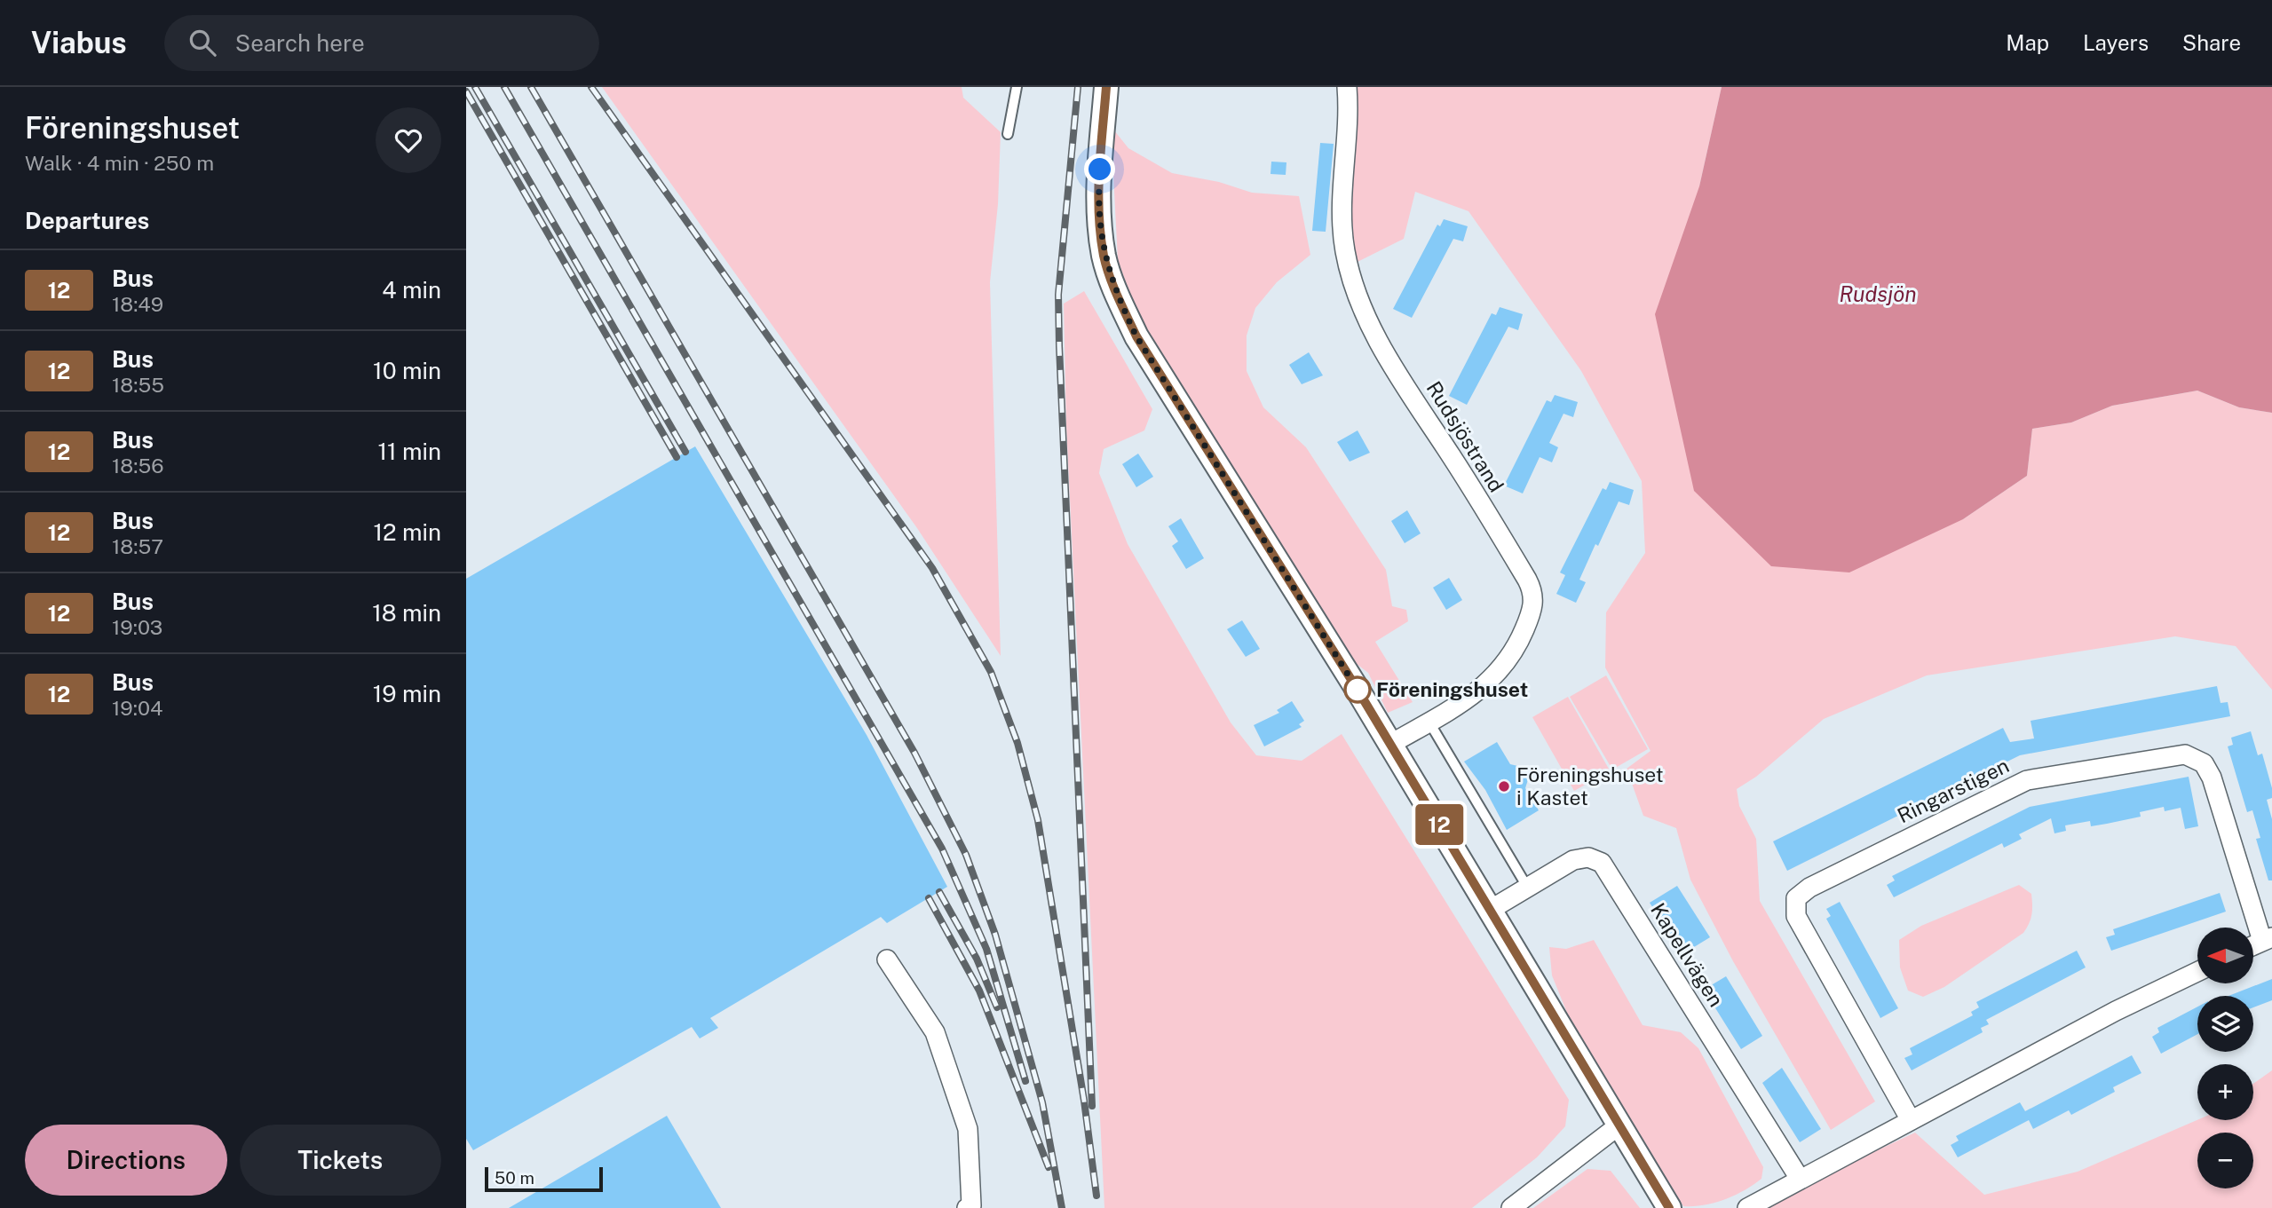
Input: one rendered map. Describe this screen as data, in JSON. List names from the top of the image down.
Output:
{
  "streets": {
    "street": ["Rudsjöstrand", "Ringarstigen", "Kapellvägen"]
  },
  "water": ["Rudsjön"],
  "places": ["Föreningshuset", "Föreningshuset i Kastet"],
  "lines": ["bus line 12"],
  "scale_bar": "50 m",
  "north": "left",
  "page": {
    "header": "Viabus",
    "search": "Search here",
    "nav": ["Map", "Layers", "Share"],
    "heading": [
      ["Föreningshuset", "Walk · 4 min · 250 m"],
      "Departures"
    ],
    "on_map": "12",
    "list": [
      {
        "mark": "12",
        "name": "Bus",
        "note": "18:49",
        "value": "4 min"
      },
      {
        "mark": "12",
        "name": "Bus",
        "note": "18:55",
        "value": "10 min"
      },
      {
        "mark": "12",
        "name": "Bus",
        "note": "18:56",
        "value": "11 min"
      },
      {
        "mark": "12",
        "name": "Bus",
        "note": "18:57",
        "value": "12 min"
      },
      {
        "mark": "12",
        "name": "Bus",
        "note": "19:03",
        "value": "18 min"
      },
      {
        "mark": "12",
        "name": "Bus",
        "note": "19:04",
        "value": "19 min"
      }
    ],
    "map_buttons": ["+", "−"],
    "buttons": ["Directions", "Tickets"],
    "scale": "50 m"
  }
}
